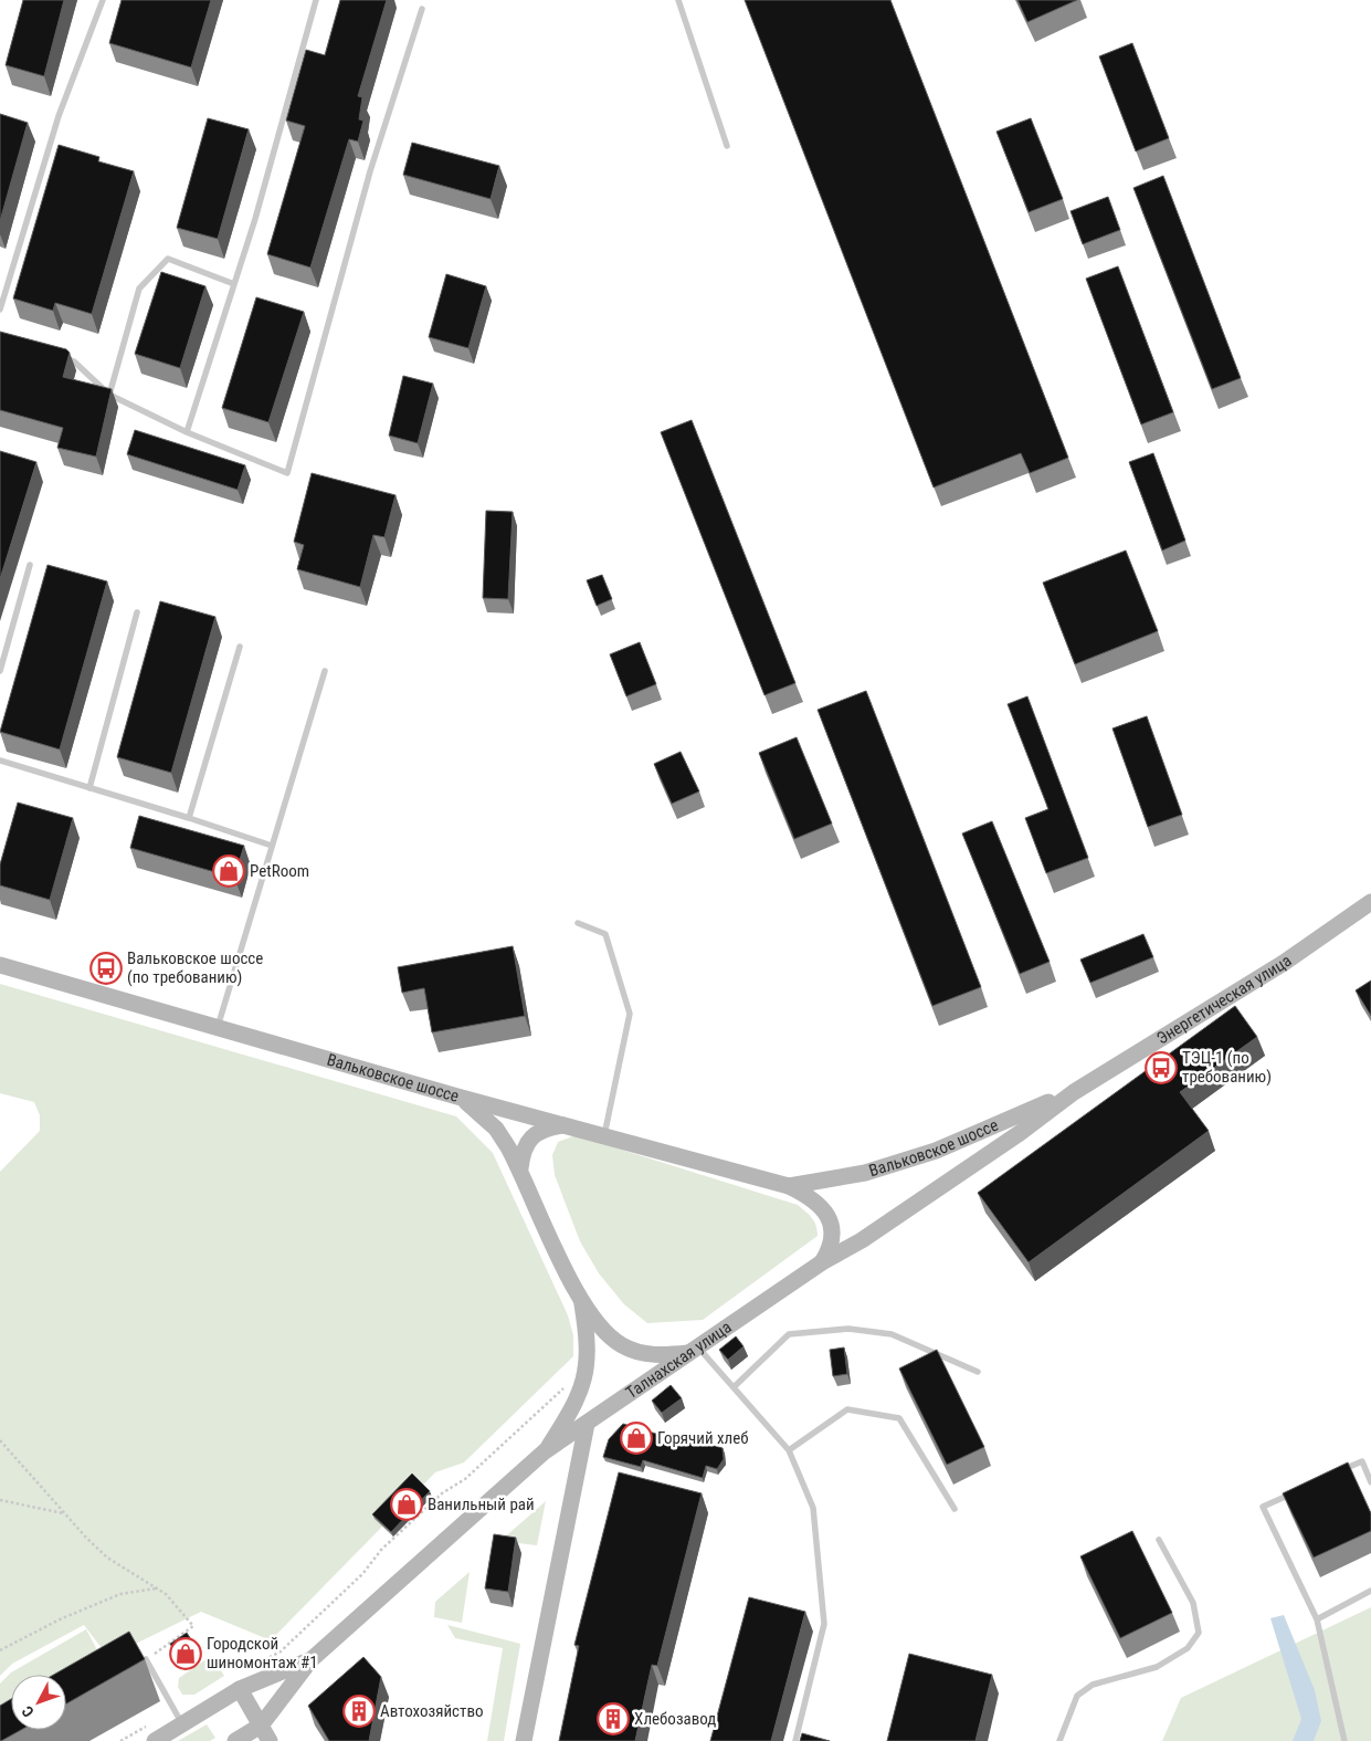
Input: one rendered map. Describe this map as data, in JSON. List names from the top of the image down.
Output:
{
  "streets": {
    "main road": ["Энергетическая улица", "Вальковское шоссе", "Талнахская улица"]
  },
  "crossings": [
    ["Энергетическая улица", "Вальковское шоссе"],
    ["Энергетическая улица", "Талнахская улица"],
    ["Вальковское шоссе", "Талнахская улица"]
  ],
  "places": {
    "shop": [
      "PetRoom",
      "Горячий хлеб",
      "Ванильный рай",
      "Городской шиномонтаж #1"
    ],
    "bus stop": ["Вальковское шоссе (по требованию)", "ТЭЦ-1 (по требованию)"],
    "building": ["Автохозяйство", "Хлебозавод"]
  },
  "north": "bottom left"
}
